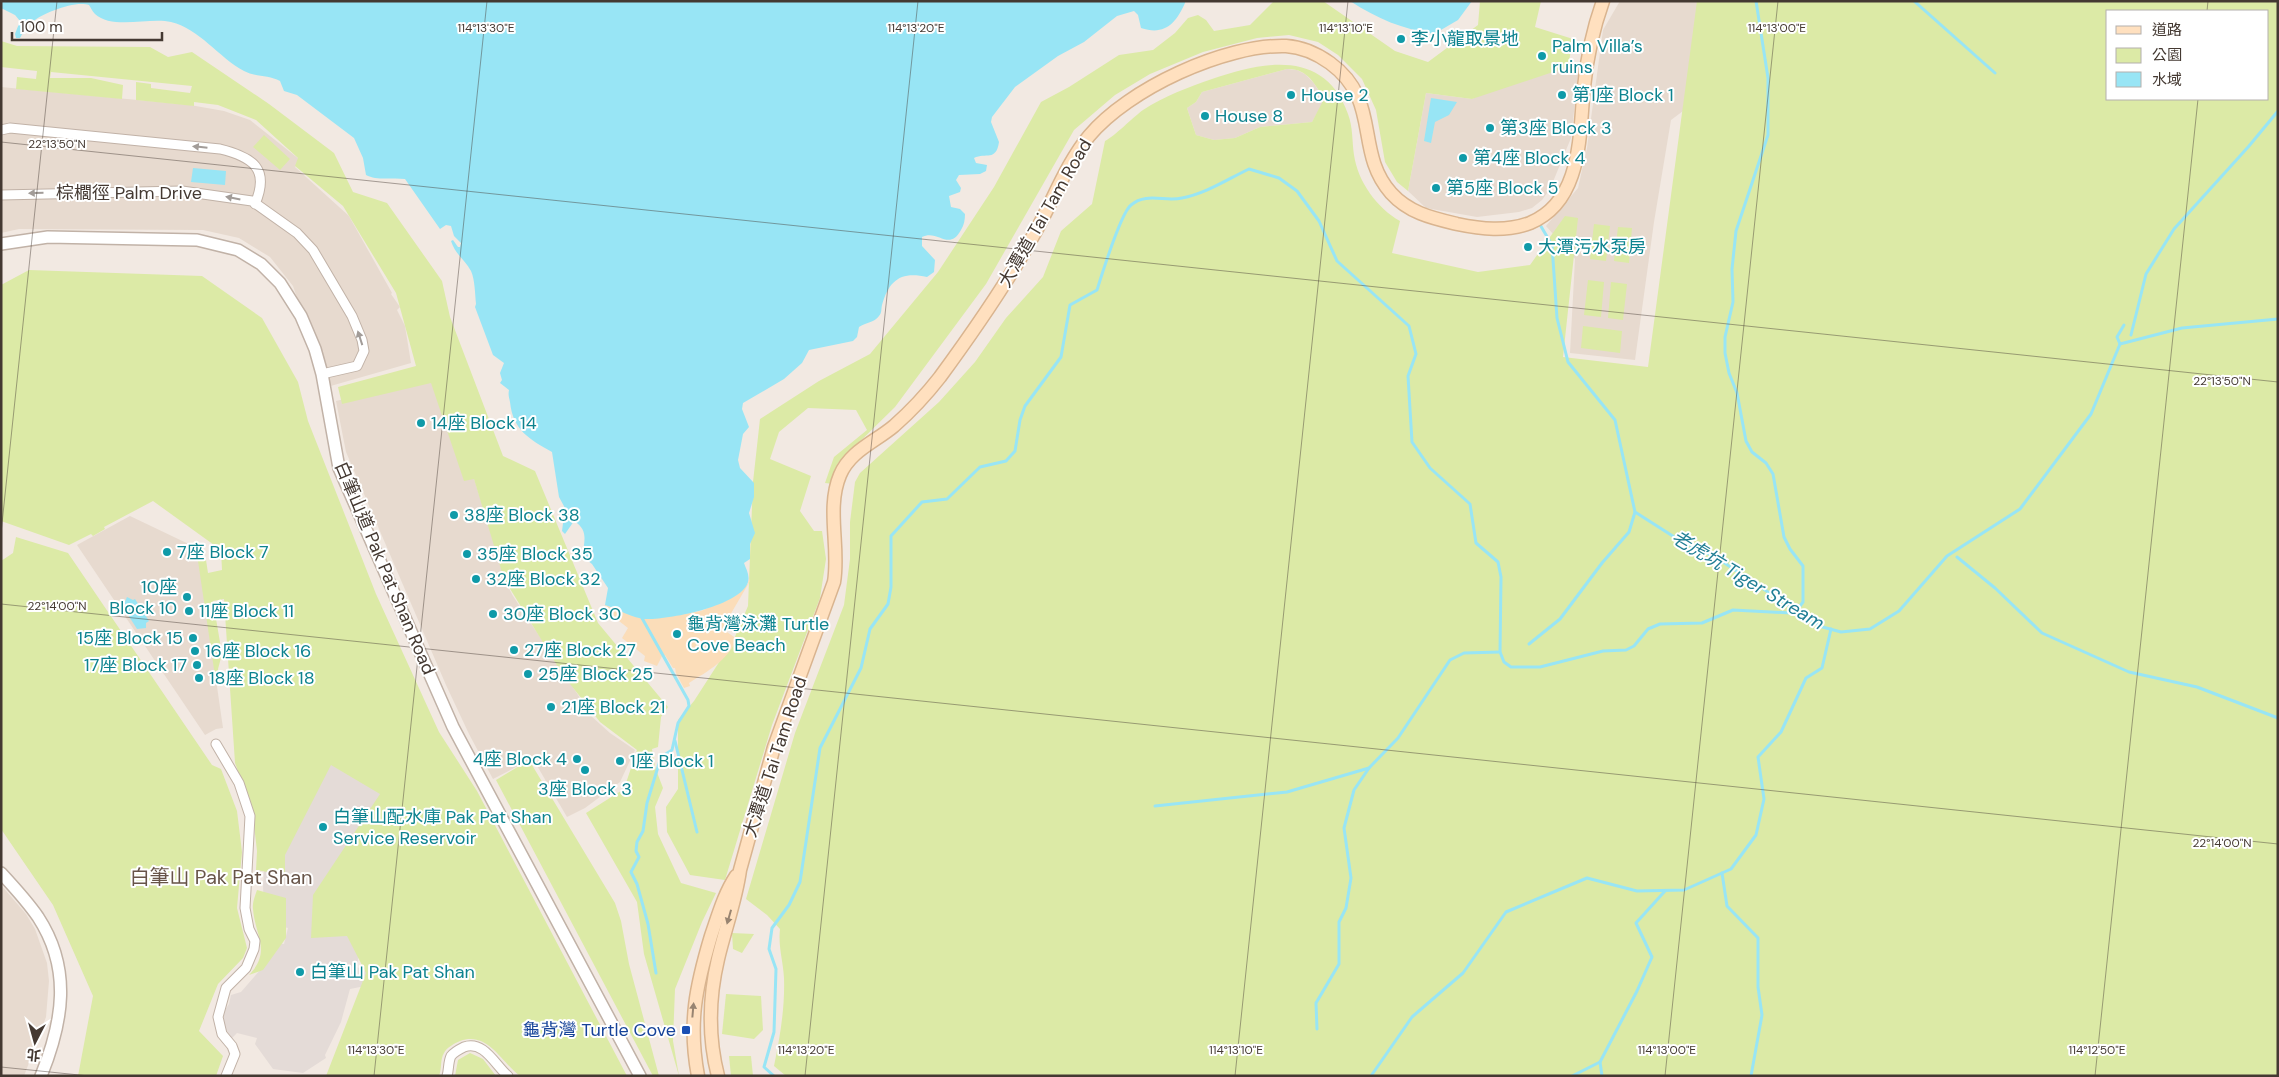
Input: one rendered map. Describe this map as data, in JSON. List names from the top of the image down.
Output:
{
  "streets": {
    "main road": ["大潭道 Tai Tam Road"],
    "street": ["棕櫚徑 Palm Drive", "白筆山道 Pak Pat Shan Road"]
  },
  "crossings": [
    ["棕櫚徑 Palm Drive", "白筆山道 Pak Pat Shan Road"]
  ],
  "districts": ["白筆山 Pak Pat Shan"],
  "water": ["老虎坑 Tiger Stream"],
  "places": {
    "other": [
      "李小龍取景地",
      "Palm Villa’s ruins",
      "House 2",
      "第1座 Block 1",
      "House 8",
      "第3座 Block 3",
      "第4座 Block 4",
      "第5座 Block 5",
      "大潭污水泵房",
      "14座 Block 14",
      "38座 Block 38",
      "7座 Block 7",
      "35座 Block 35",
      "32座 Block 32",
      "10座 Block 10",
      "11座 Block 11",
      "30座 Block 30",
      "龜背灣泳灘 Turtle Cove Beach",
      "15座 Block 15",
      "27座 Block 27",
      "16座 Block 16",
      "17座 Block 17",
      "25座 Block 25",
      "18座 Block 18",
      "21座 Block 21",
      "4座 Block 4",
      "1座 Block 1",
      "3座 Block 3",
      "白筆山配水庫 Pak Pat Shan Service Reservoir",
      "白筆山 Pak Pat Shan"
    ],
    "transit": ["龜背灣 Turtle Cove"]
  },
  "legend": ["道路", "公園", "水域"],
  "scale_bar": "100 m",
  "north": "bottom",
  "coordinates": [
    "114°13'30\"E",
    "114°13'20\"E",
    "114°13'10\"E",
    "114°13'00\"E",
    "22°13'50\"N",
    "22°14'00\"N",
    "114°12'50\"E"
  ]
}
